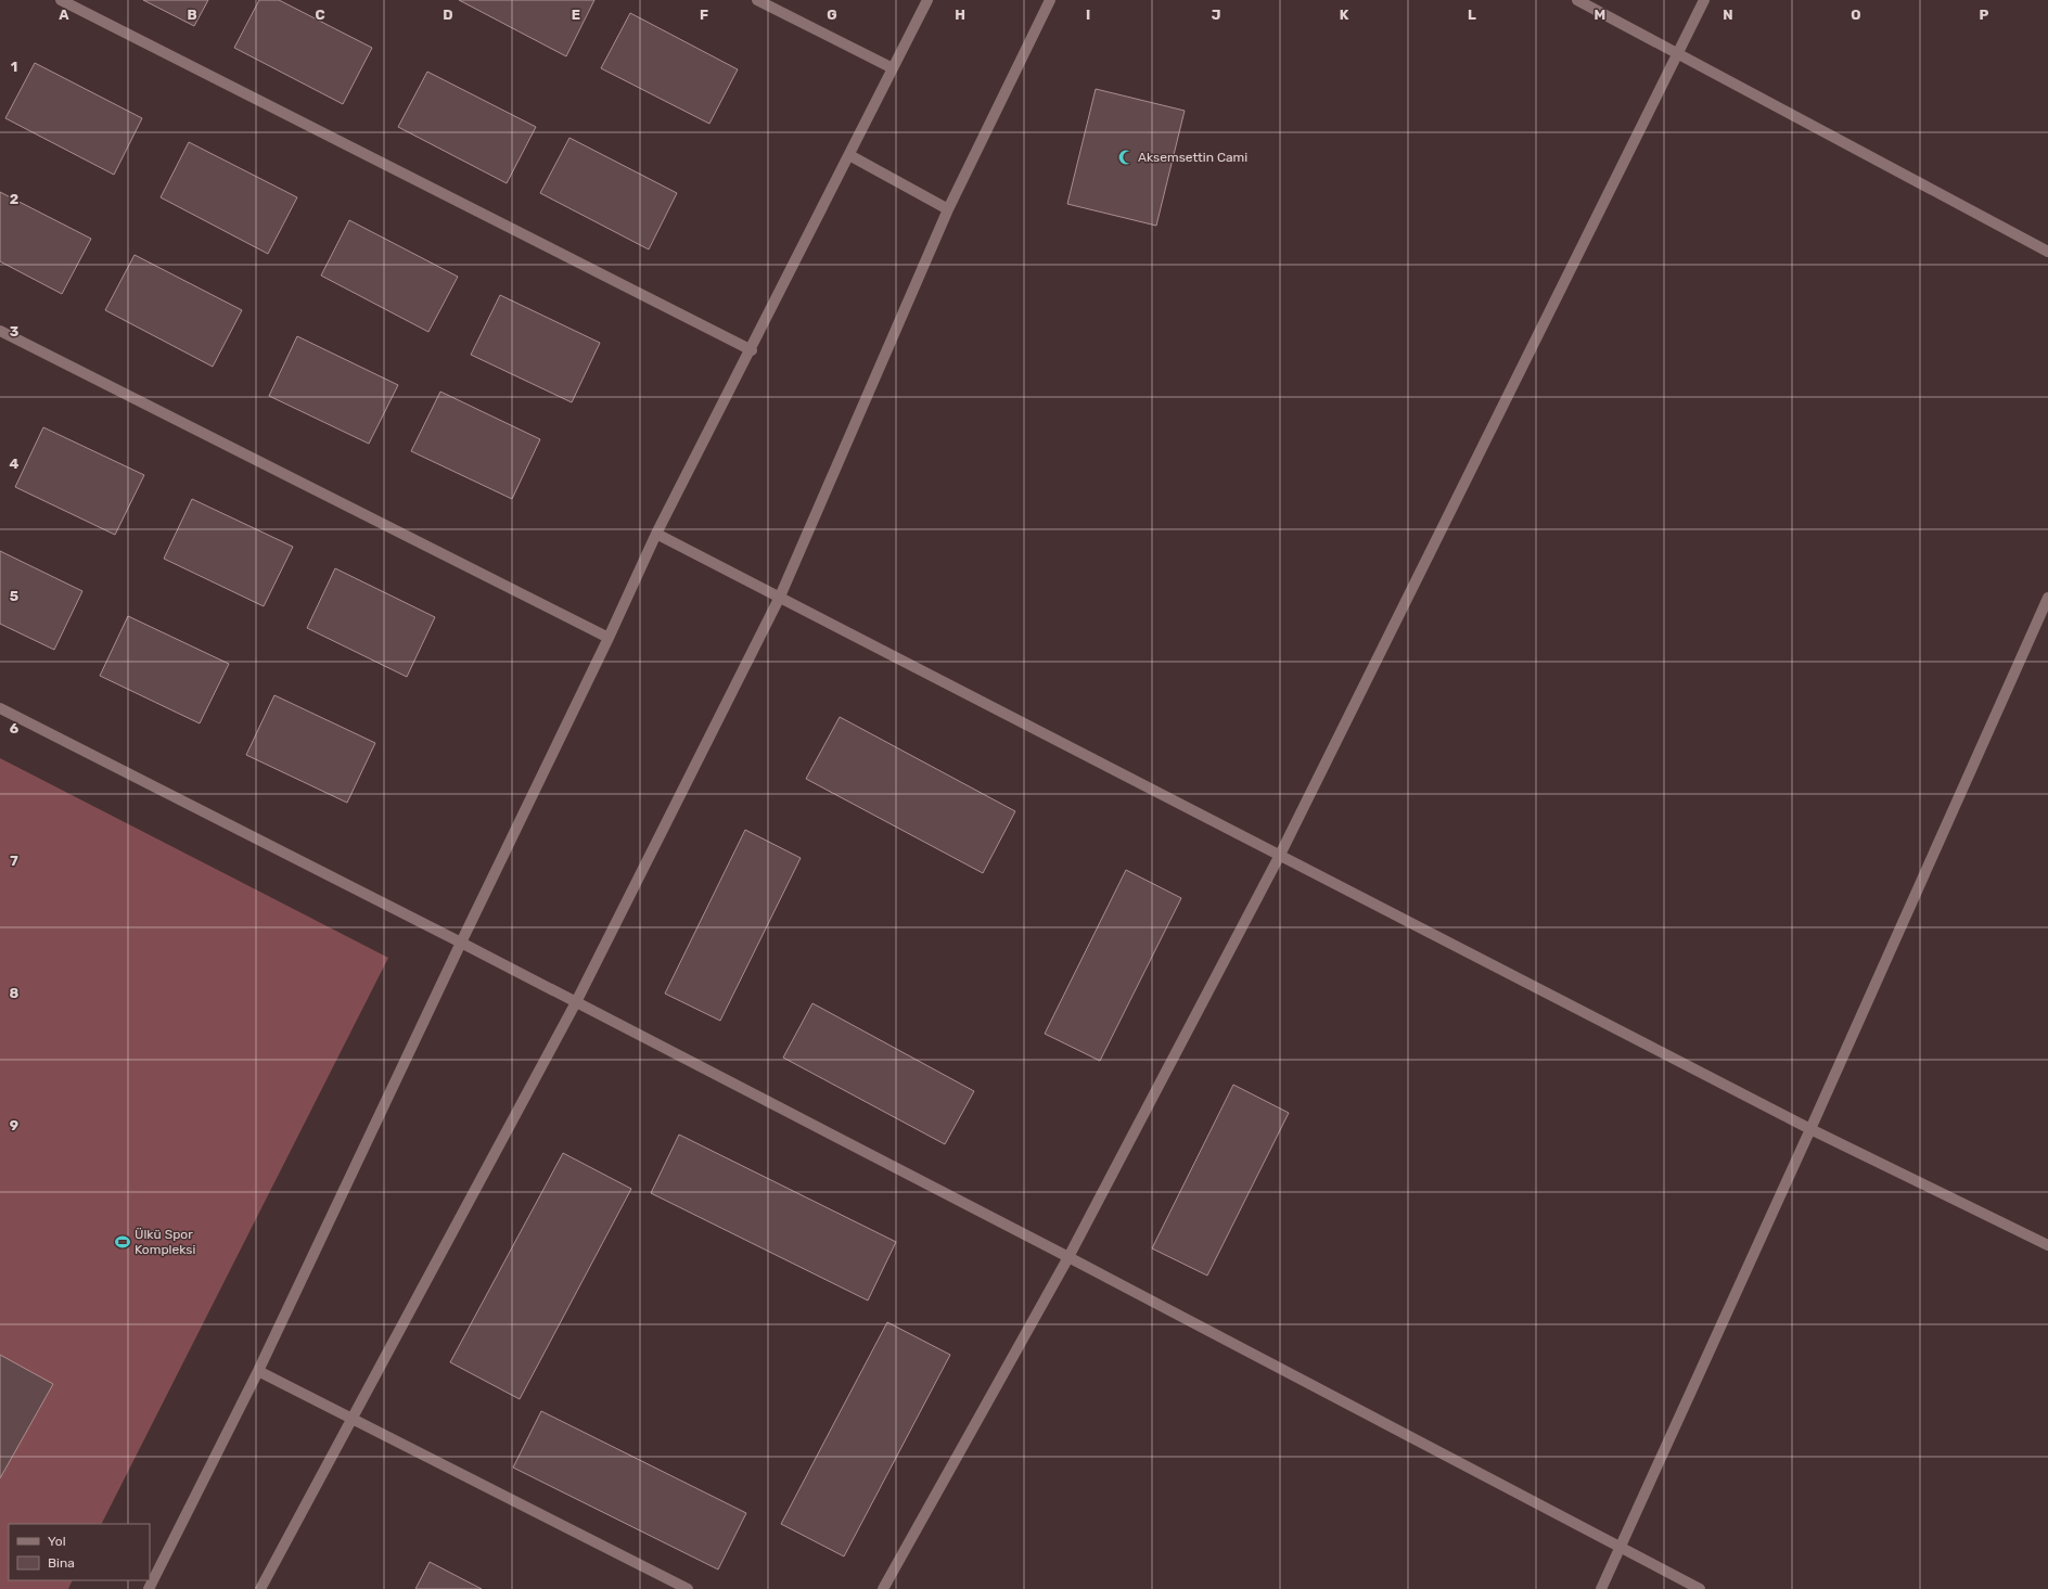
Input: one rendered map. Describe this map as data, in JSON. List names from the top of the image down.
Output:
{
  "places": {
    "mosque": ["Aksemsettin Cami"],
    "sports": ["Ülkü Spor Kompleksi"]
  },
  "legend": ["Yol", "Bina"],
  "grid": {
    "columns": [
      "A",
      "B",
      "C",
      "D",
      "E",
      "F",
      "G",
      "H",
      "I",
      "J",
      "K",
      "L",
      "M",
      "N",
      "O",
      "P"
    ],
    "rows": [
      "1",
      "2",
      "3",
      "4",
      "5",
      "6",
      "7",
      "8",
      "9"
    ]
  }
}
